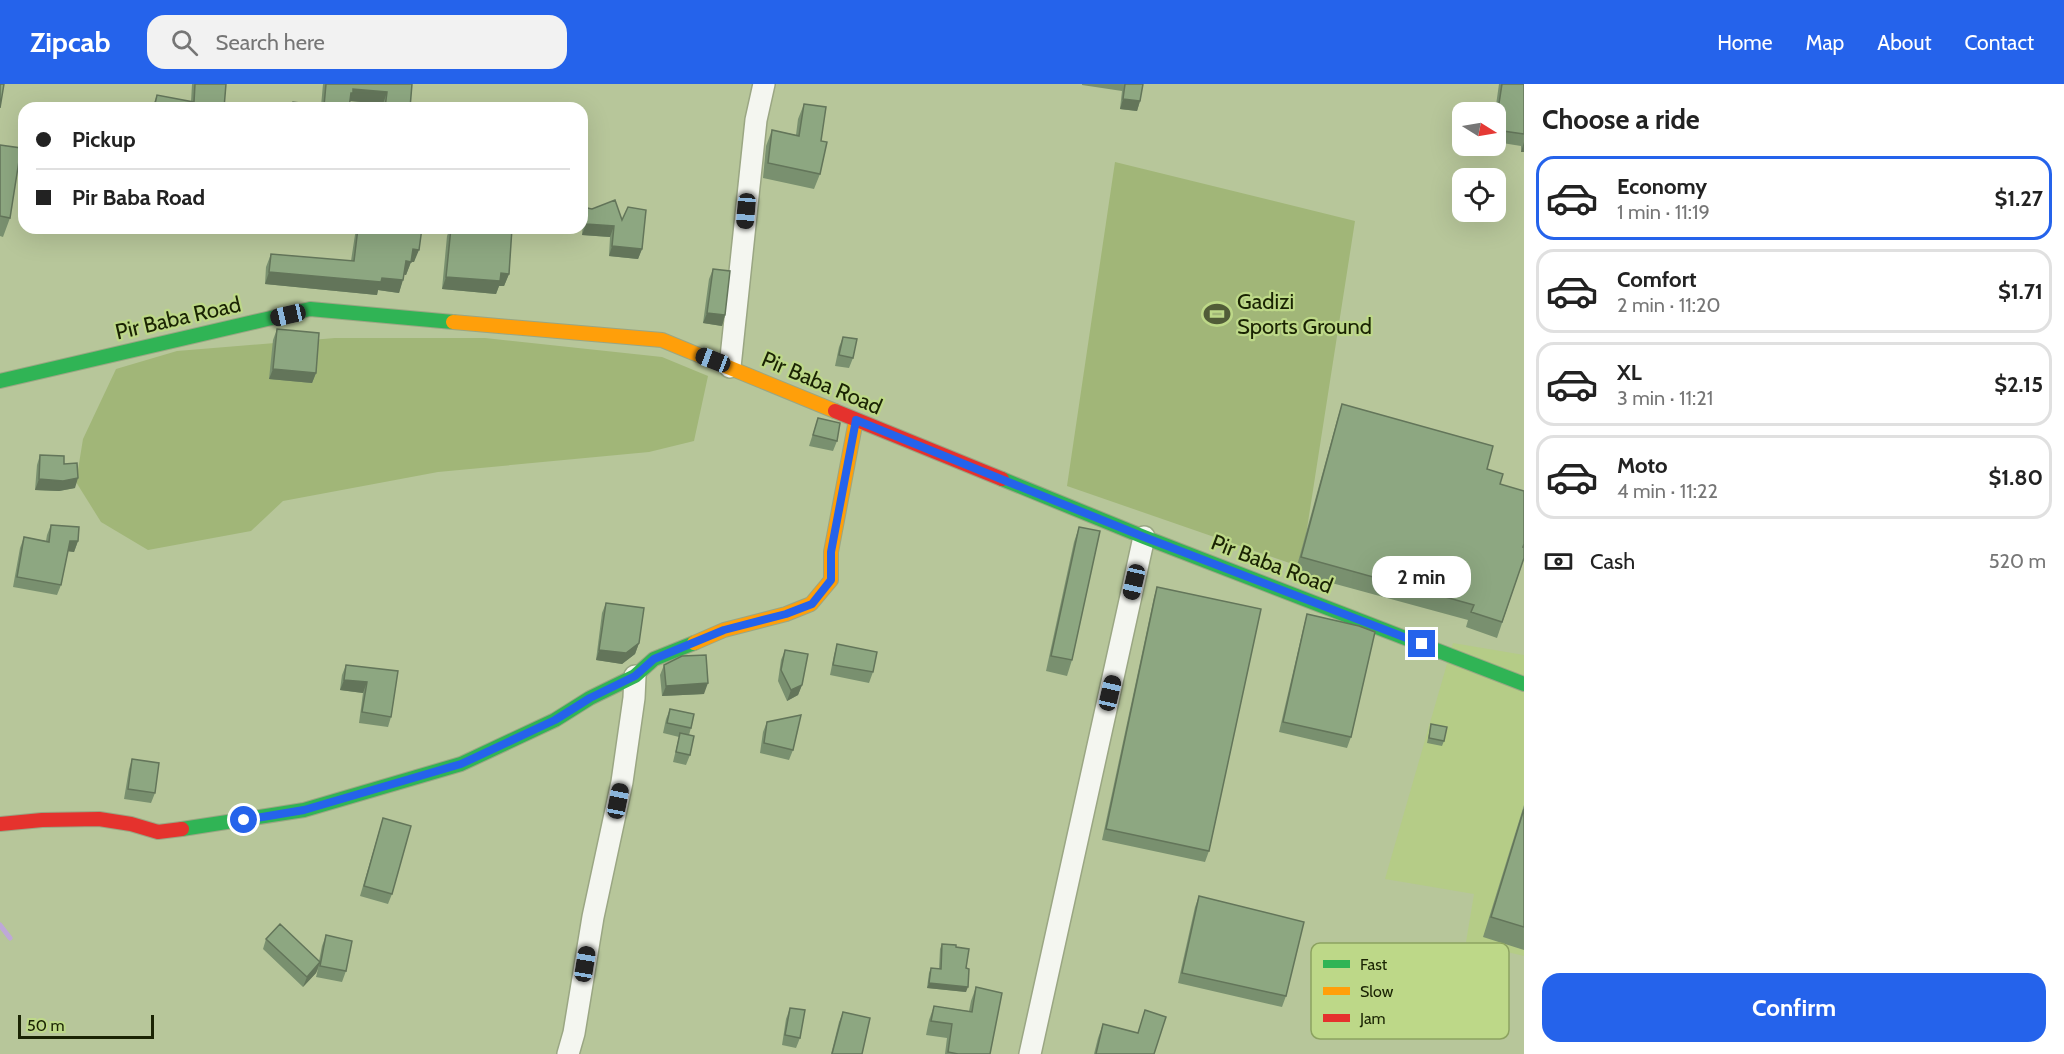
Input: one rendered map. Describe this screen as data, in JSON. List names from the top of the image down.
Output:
{
  "streets": {
    "main road": ["Pir Baba Road"]
  },
  "places": {
    "sports": ["Gadizi Sports Ground"]
  },
  "legend": ["Fast", "Slow", "Jam"],
  "scale_bar": "50 m",
  "north": "right",
  "page": {
    "header": "Zipcab",
    "search": "Search here",
    "nav": [
      "Home",
      "Map",
      "About",
      "Contact"
    ],
    "heading": "Choose a ride",
    "banner": ["Pickup", "Pir Baba Road"],
    "list": [
      {
        "name": "Economy",
        "note": "1 min · 11:19",
        "value": "$1.27"
      },
      {
        "name": "Comfort",
        "note": "2 min · 11:20",
        "value": "$1.71"
      },
      {
        "name": "XL",
        "note": "3 min · 11:21",
        "value": "$2.15"
      },
      {
        "name": "Moto",
        "note": "4 min · 11:22",
        "value": "$1.80"
      }
    ],
    "pay": ["Cash", "520 m"],
    "bubble": "2 min",
    "buttons": "Confirm",
    "scale": "50 m"
  }
}
